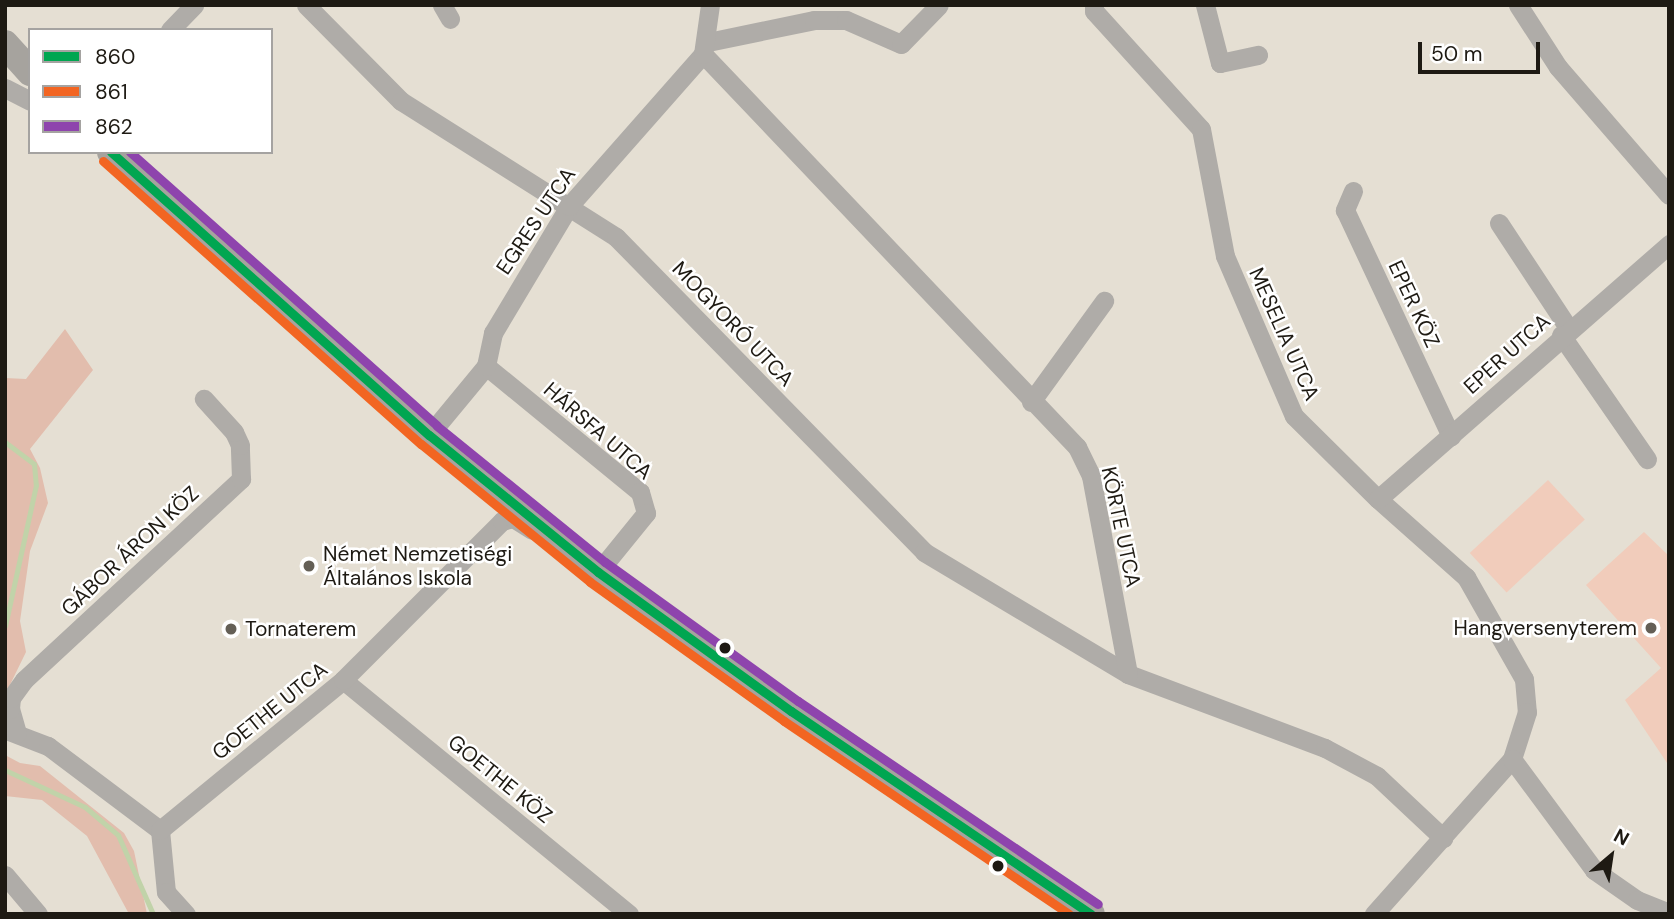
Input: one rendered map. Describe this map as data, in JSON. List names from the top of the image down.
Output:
{
  "streets": {
    "street": [
      "EGRES UTCA",
      "EPER KÖZ",
      "MOGYORÓ UTCA",
      "MESELIA UTCA",
      "EPER UTCA",
      "HÁRSFA UTCA",
      "KÖRTE UTCA",
      "GÁBOR ÁRON KÖZ",
      "GOETHE UTCA",
      "GOETHE KÖZ"
    ]
  },
  "crossings": [
    ["EGRES UTCA", "MOGYORÓ UTCA"],
    ["EGRES UTCA", "HÁRSFA UTCA"],
    ["EGRES UTCA", "KÖRTE UTCA"],
    ["EPER KÖZ", "EPER UTCA"],
    ["MOGYORÓ UTCA", "KÖRTE UTCA"],
    ["MESELIA UTCA", "EPER UTCA"],
    ["HÁRSFA UTCA", "GOETHE UTCA"],
    ["GOETHE UTCA", "GOETHE KÖZ"]
  ],
  "places": ["Német Nemzetiségi Általános Iskola", "Hangversenyterem", "Tornaterem"],
  "lines": ["transit line 860", "transit line 862", "transit line 861"],
  "legend": ["860", "861", "862"],
  "scale_bar": "50 m",
  "north": "top right"
}
